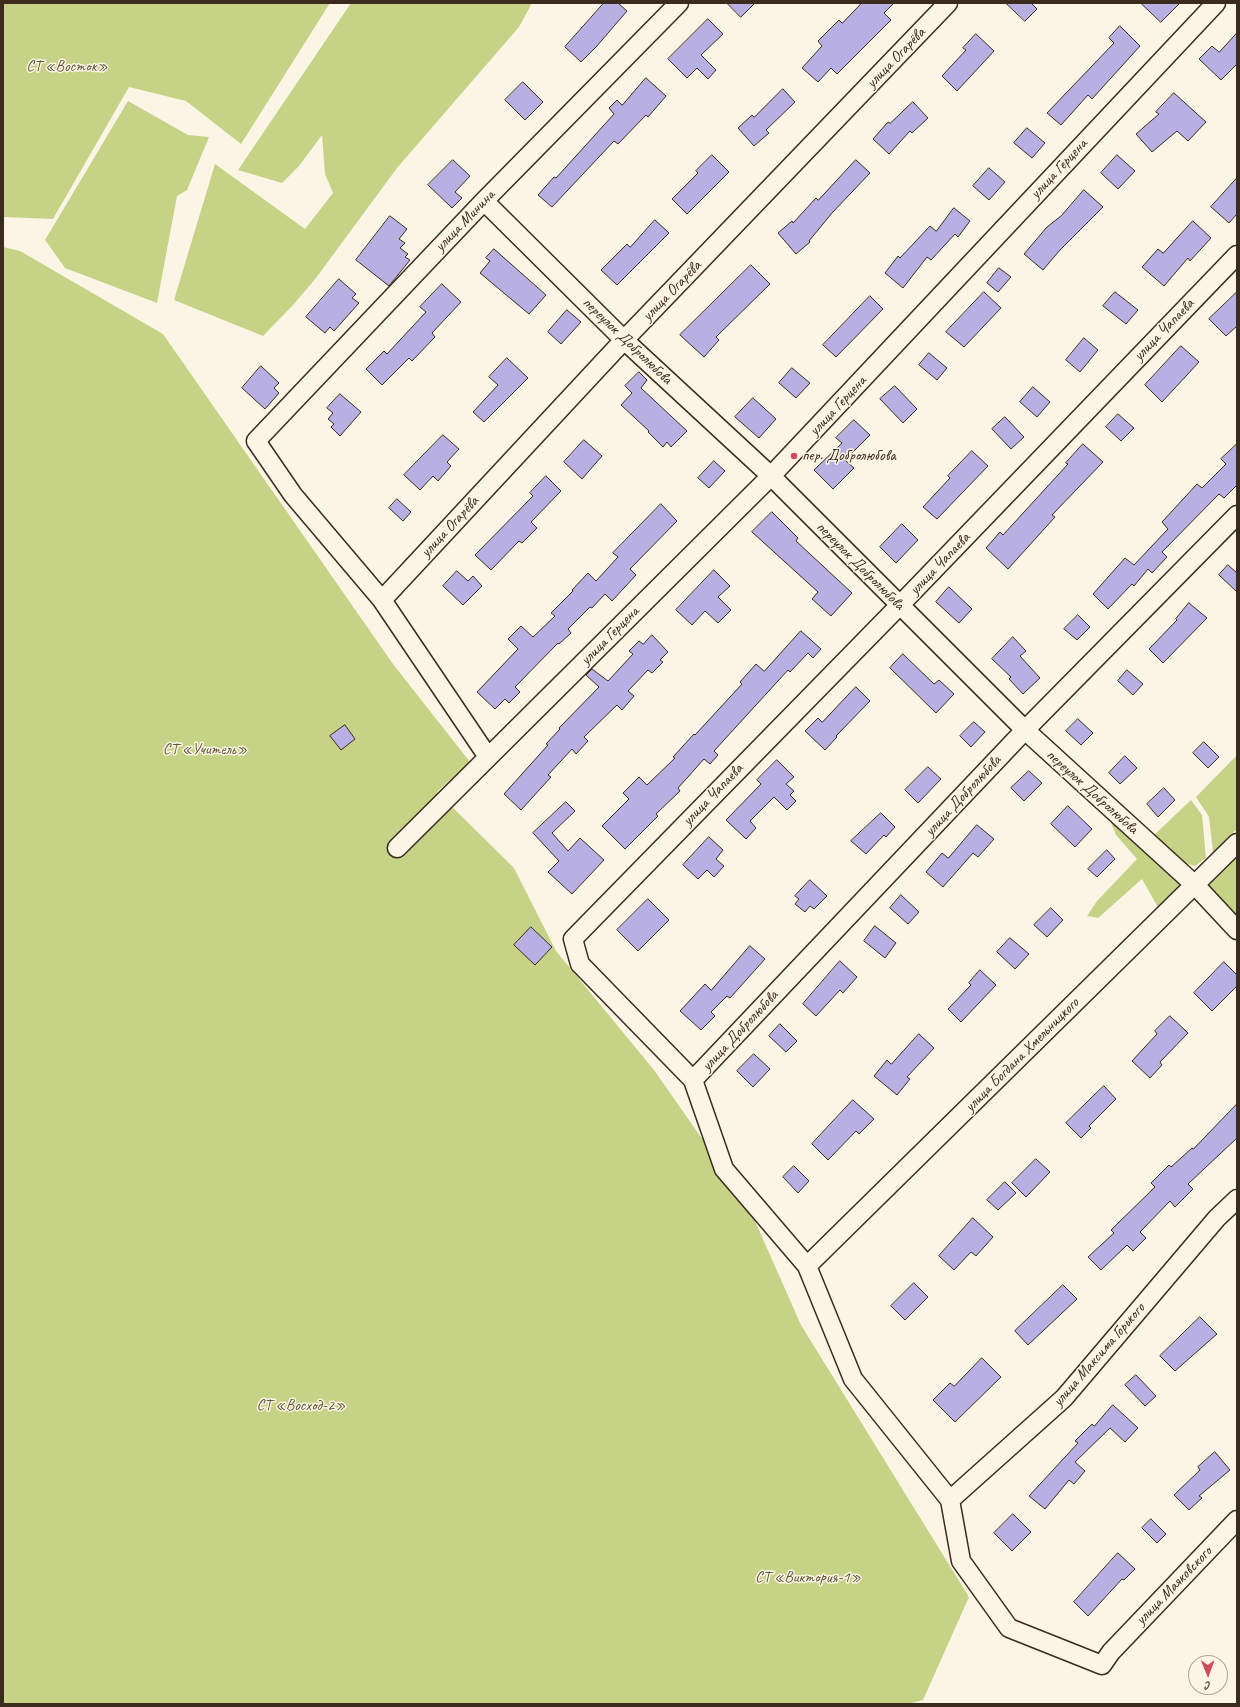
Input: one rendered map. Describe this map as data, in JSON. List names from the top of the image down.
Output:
{
  "streets": {
    "street": [
      "улица Огарёва",
      "улица Герцена",
      "улица Минина",
      "улица Чапаева",
      "переулок Добролюбова",
      "улица Добролюбова",
      "улица Богдана Хмельницкого",
      "улица Максима Горького",
      "улица Маяковского"
    ]
  },
  "crossings": [
    ["улица Огарёва", "улица Минина"],
    ["улица Огарёва", "переулок Добролюбова"],
    ["улица Герцена", "переулок Добролюбова"],
    ["улица Минина", "переулок Добролюбова"],
    ["улица Чапаева", "переулок Добролюбова"],
    ["улица Чапаева", "улица Добролюбова"],
    ["переулок Добролюбова", "улица Добролюбова"],
    ["переулок Добролюбова", "улица Богдана Хмельницкого"],
    ["улица Максима Горького", "улица Маяковского"]
  ],
  "parks": [
    "СТ «Восток»",
    "СТ «Учитель»",
    "СТ «Восход-2»",
    "СТ «Виктория-1»"
  ],
  "places": ["пер. Добролюбова"],
  "north": "bottom"
}
